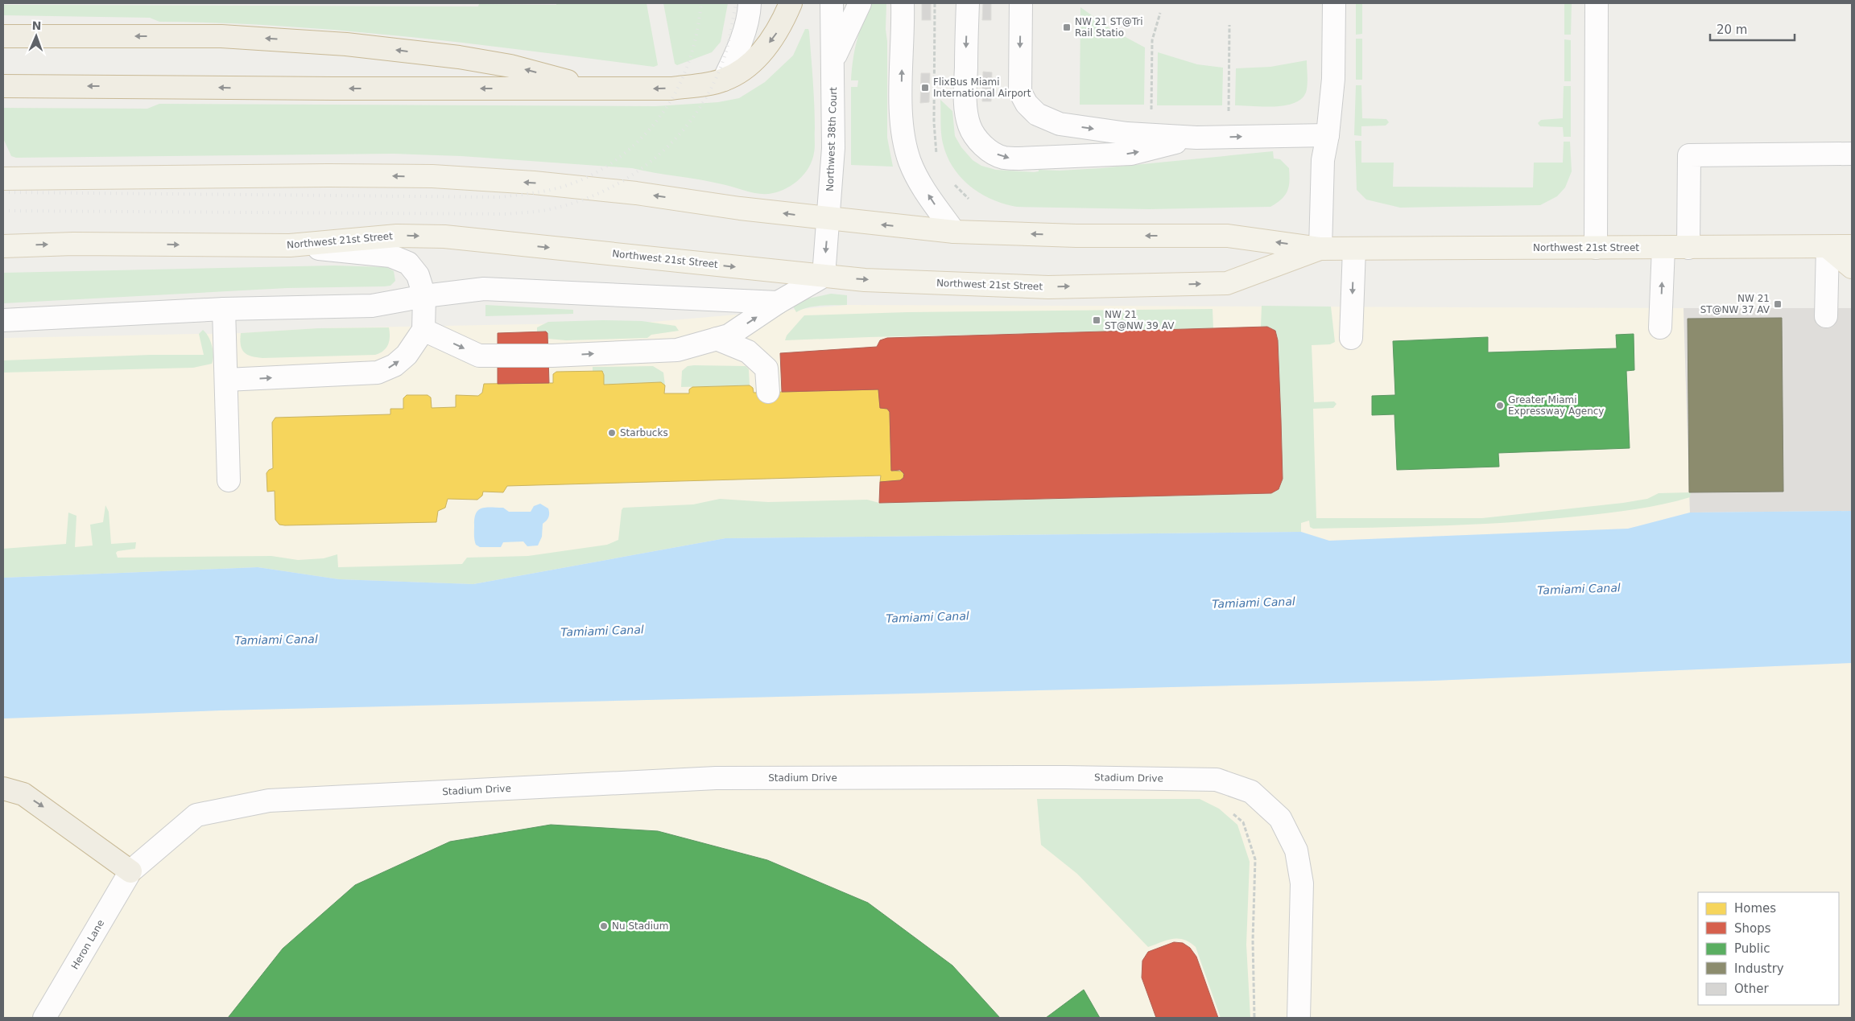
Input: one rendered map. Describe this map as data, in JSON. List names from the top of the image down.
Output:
{
  "streets": {
    "main road": ["Northwest 21st Street"],
    "street": ["Northwest 38th Court", "Stadium Drive", "Heron Lane"]
  },
  "crossings": [
    ["Northwest 38th Court", "Northwest 21st Street"],
    ["Stadium Drive", "Heron Lane"]
  ],
  "water": ["Tamiami Canal"],
  "places": {
    "transit": [
      "NW 21 ST@Tri Rail Statio",
      "FlixBus Miami International Airport",
      "NW 21 ST@NW 37 AV",
      "NW 21 ST@NW 39 AV"
    ],
    "other": ["Greater Miami Expressway Agency", "Starbucks", "Nu Stadium"]
  },
  "legend": [
    "Homes",
    "Shops",
    "Public",
    "Industry",
    "Other"
  ],
  "scale_bar": "20 m",
  "north": "top"
}
